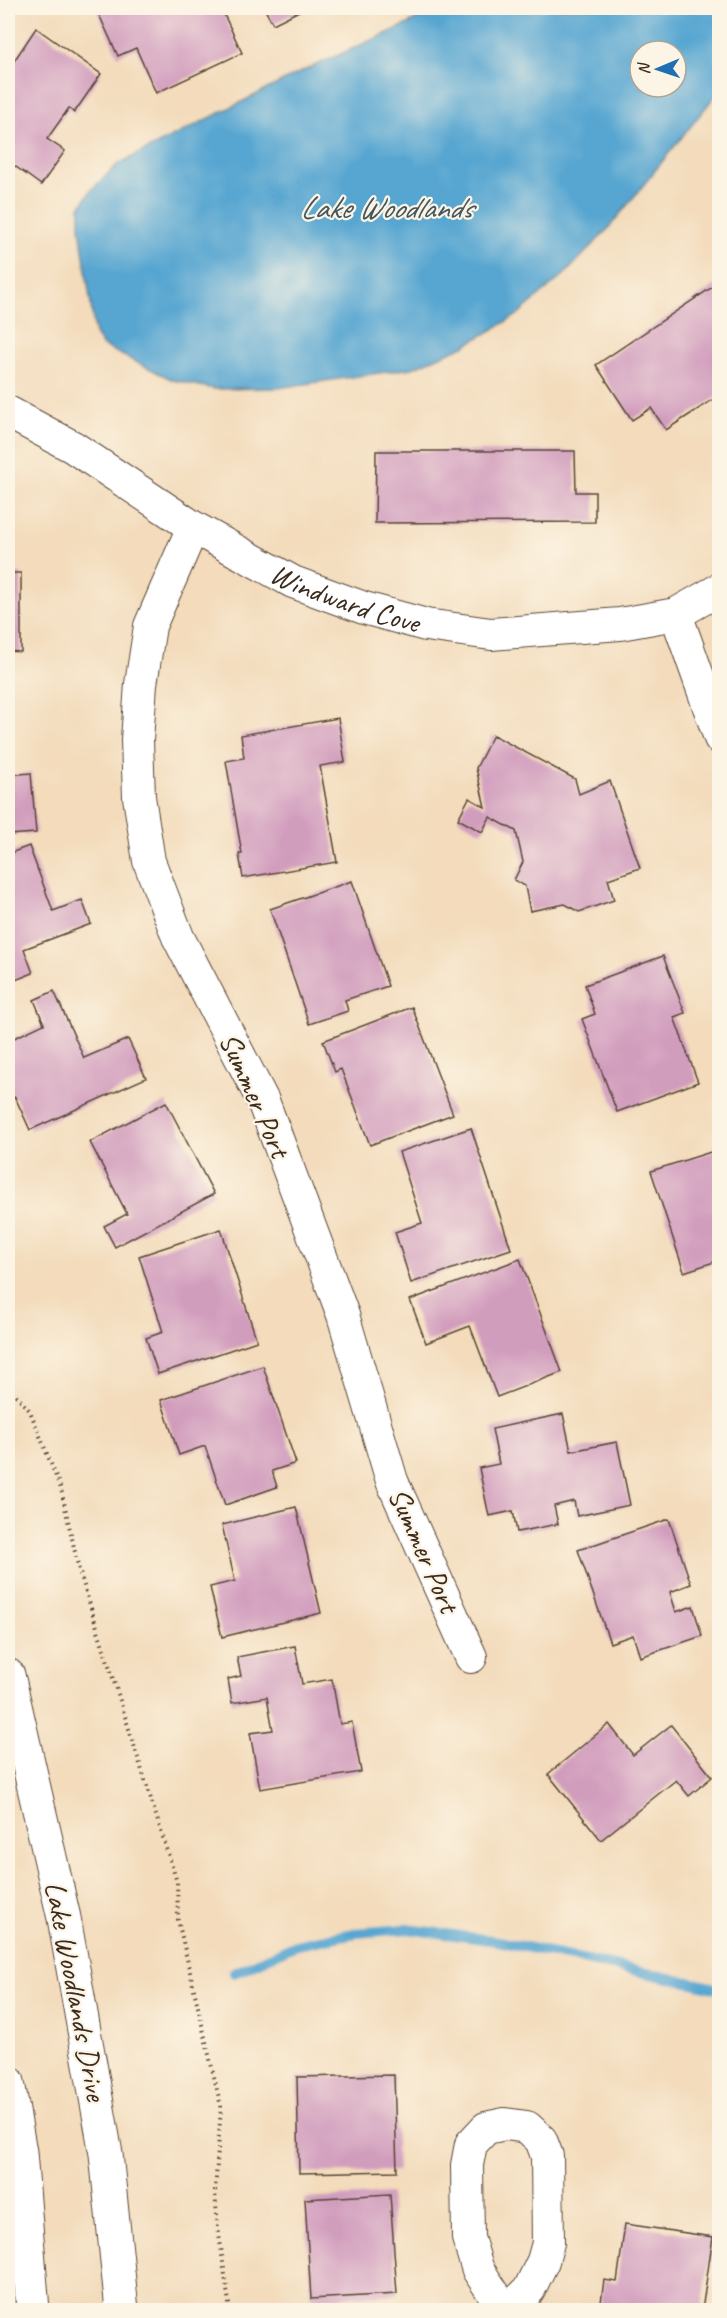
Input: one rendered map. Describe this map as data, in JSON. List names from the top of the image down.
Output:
{
  "streets": {
    "main road": ["Lake Woodlands Drive"],
    "street": ["Windward Cove", "Summer Port"]
  },
  "crossings": [
    ["Windward Cove", "Summer Port"]
  ],
  "water": ["Lake Woodlands"],
  "north": "left"
}
